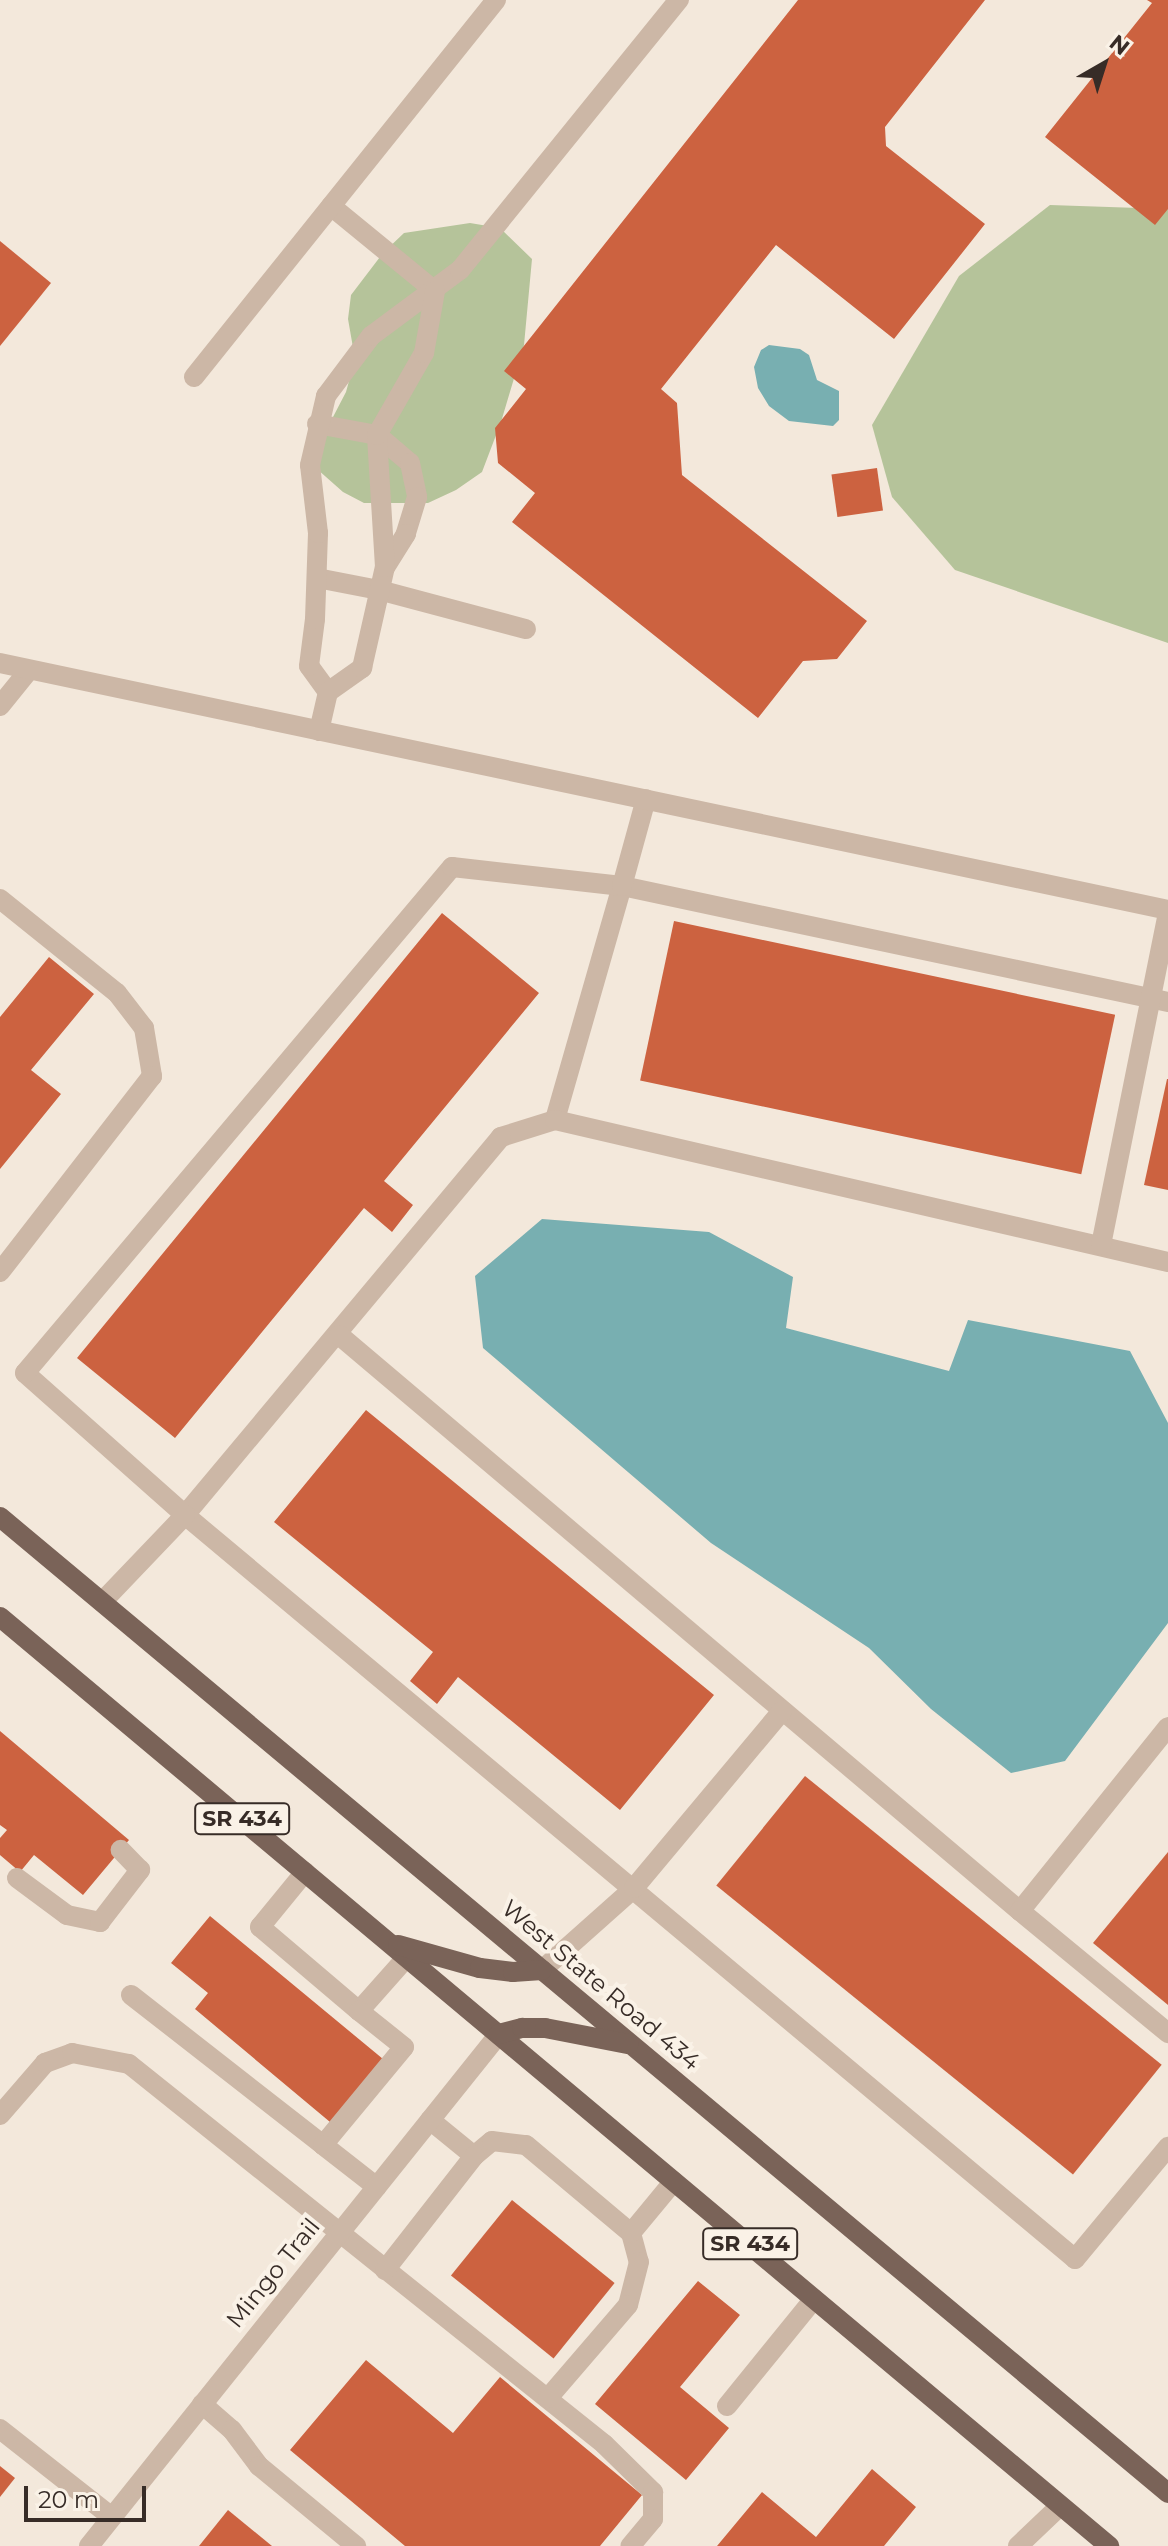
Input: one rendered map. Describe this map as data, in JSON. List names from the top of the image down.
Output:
{
  "streets": {
    "main road": ["SR 434", "West State Road 434"],
    "street": ["Mingo Trail"]
  },
  "crossings": [
    ["SR 434", "Mingo Trail"]
  ],
  "scale_bar": "20 m",
  "north": "top right"
}
